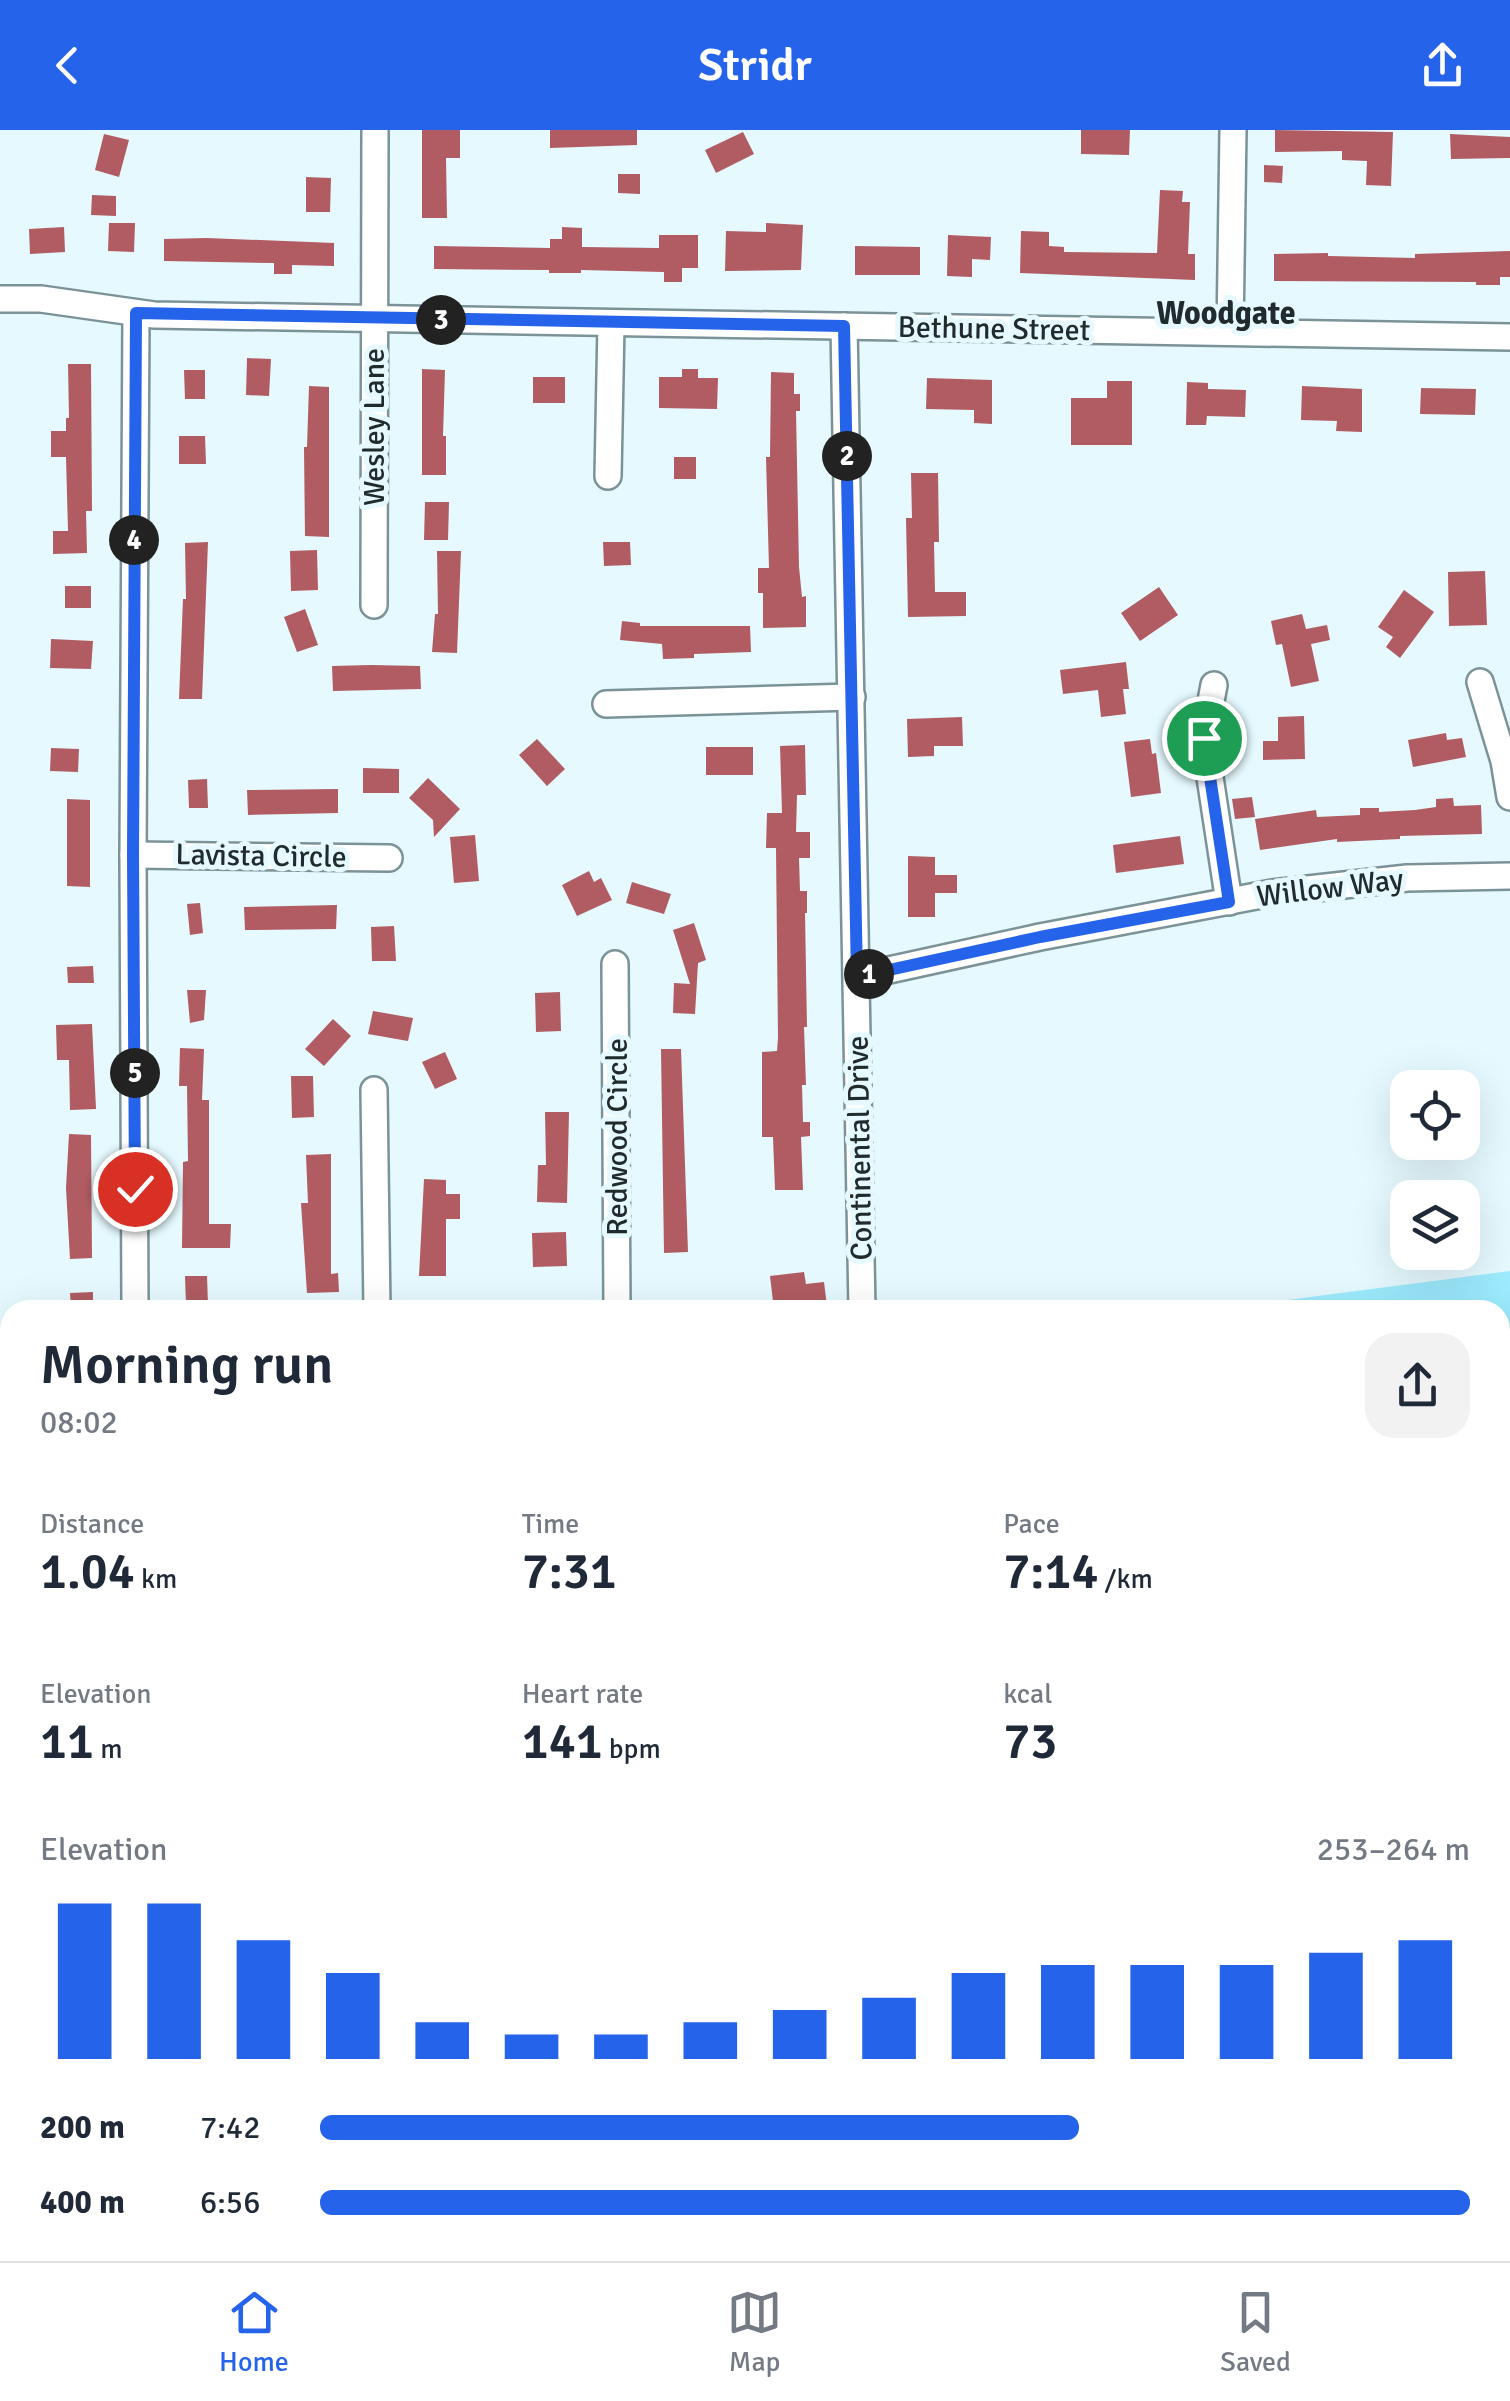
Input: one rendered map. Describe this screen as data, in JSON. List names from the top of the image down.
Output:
{
  "streets": {
    "street": [
      "Bethune Street",
      "Wesley Lane",
      "Lavista Circle",
      "Willow Way",
      "Redwood Circle",
      "Continental Drive"
    ]
  },
  "crossings": [
    ["Bethune Street", "Wesley Lane"],
    ["Bethune Street", "Continental Drive"],
    ["Willow Way", "Continental Drive"]
  ],
  "districts": ["Woodgate"],
  "page": {
    "header": "Stridr",
    "pins": [
      "3",
      "2",
      "4",
      "1",
      "5"
    ],
    "heading": ["Morning run", "08:02"],
    "stats": [
      ["Distance", "1.04 km"],
      ["Time", "7:31"],
      ["Pace", "7:14 /km"],
      ["Elevation", "11 m"],
      ["Heart rate", "141 bpm"],
      ["kcal", "73"]
    ],
    "chart": ["Elevation", "253–264 m"],
    "list": [
      {
        "name": "200 m",
        "note": "7:42"
      },
      {
        "name": "400 m",
        "note": "6:56"
      }
    ],
    "tabs": ["Home", "Map", "Saved"]
  }
}
